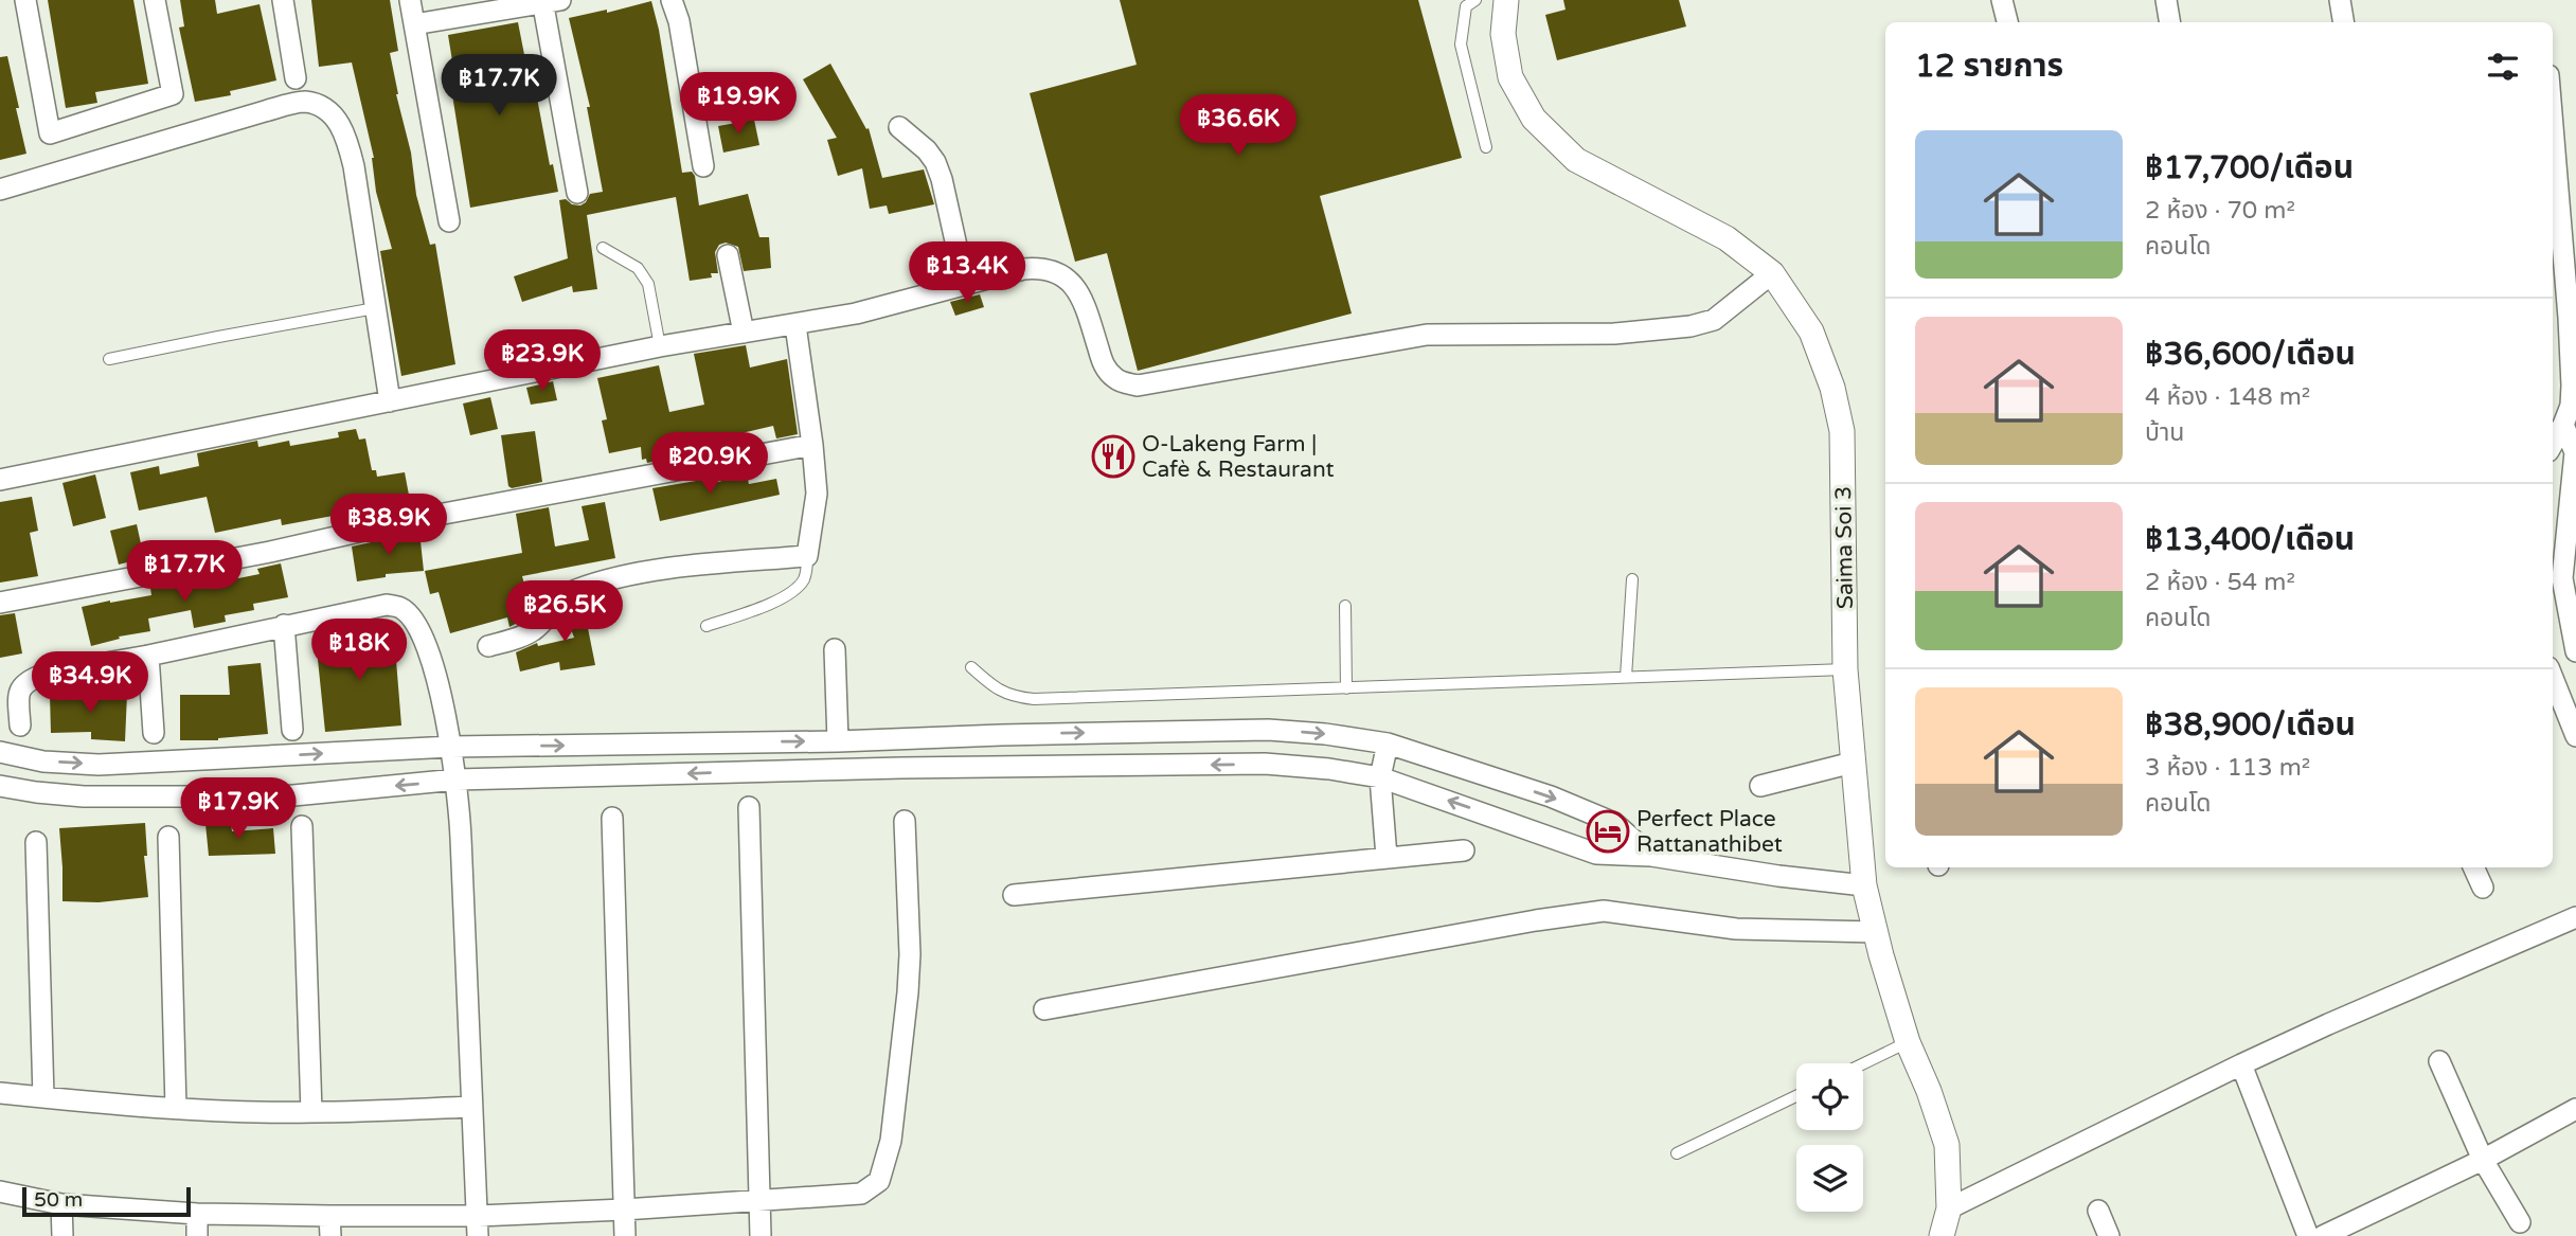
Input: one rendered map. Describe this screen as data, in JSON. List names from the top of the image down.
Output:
{
  "streets": {
    "street": ["Saima Soi 3"]
  },
  "places": {
    "restaurant": ["O-Lakeng Farm | Cafè & Restaurant"],
    "hotel": ["Perfect Place Rattanathibet"]
  },
  "scale_bar": "50 m",
  "page": {
    "heading": "12 รายการ",
    "price": [
      "฿17.7K",
      "฿19.9K",
      "฿36.6K",
      "฿13.4K",
      "฿23.9K",
      "฿20.9K",
      "฿38.9K",
      "฿17.7K",
      "฿26.5K",
      "฿18K",
      "฿34.9K",
      "฿17.9K"
    ],
    "list": [
      {
        "name": "฿17,700/เดือน",
        "note": "2 ห้อง · 70 m² · คอนโด"
      },
      {
        "name": "฿36,600/เดือน",
        "note": "4 ห้อง · 148 m² · บ้าน"
      },
      {
        "name": "฿13,400/เดือน",
        "note": "2 ห้อง · 54 m² · คอนโด"
      },
      {
        "name": "฿38,900/เดือน",
        "note": "3 ห้อง · 113 m² · คอนโด"
      }
    ],
    "scale": "50 m"
  }
}
